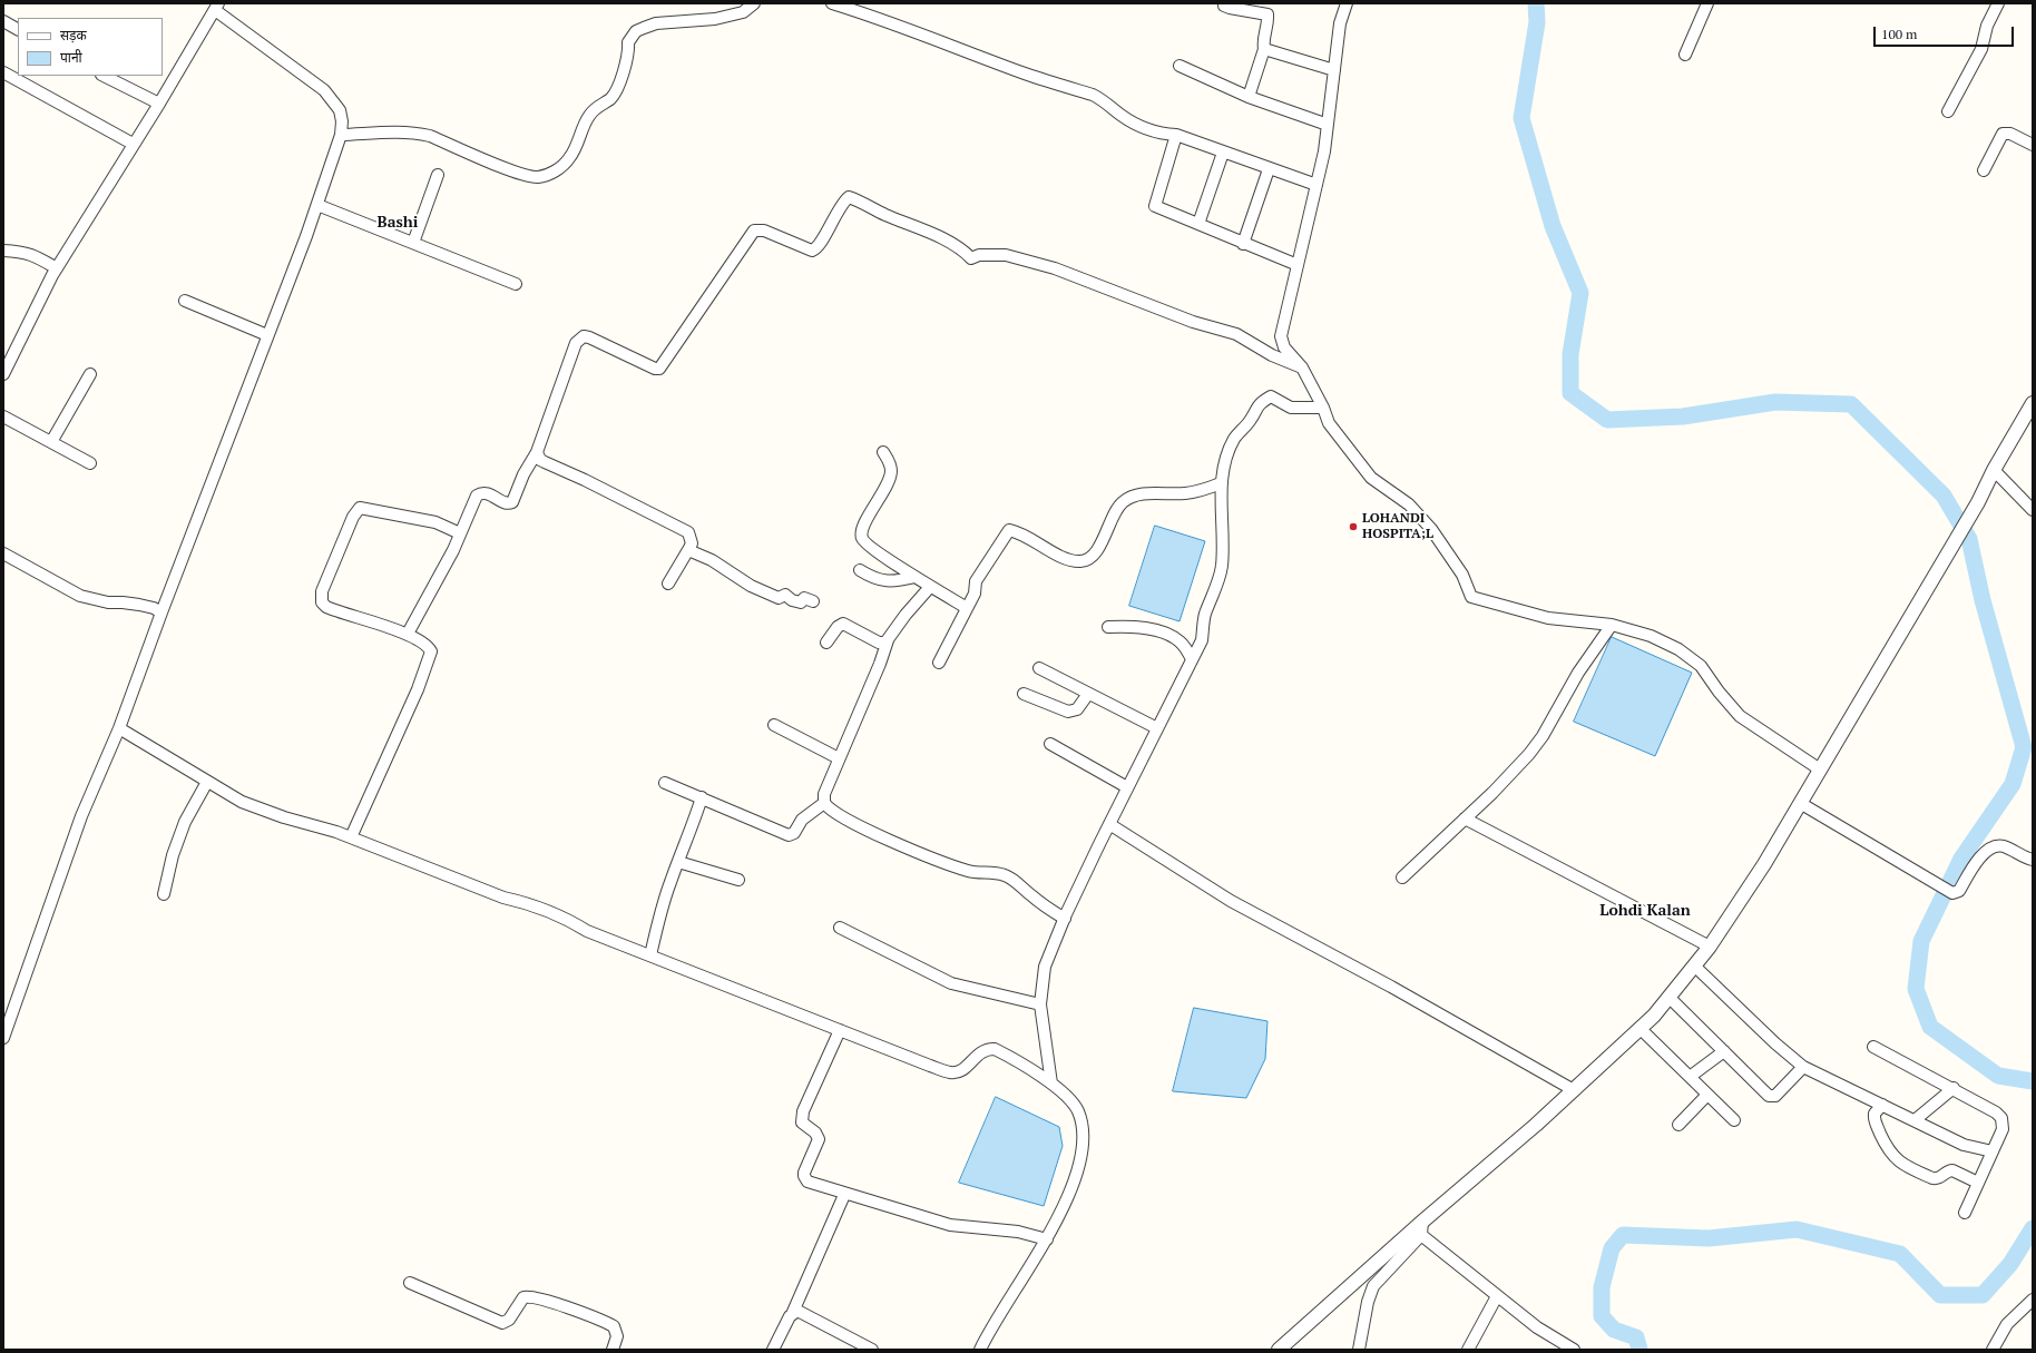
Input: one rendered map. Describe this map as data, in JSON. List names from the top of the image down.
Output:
{
  "districts": ["Bashi", "Lohdi Kalan"],
  "places": ["LOHANDI HOSPITA;L"],
  "legend": ["सड़क", "पानी"],
  "scale_bar": "100 m"
}
